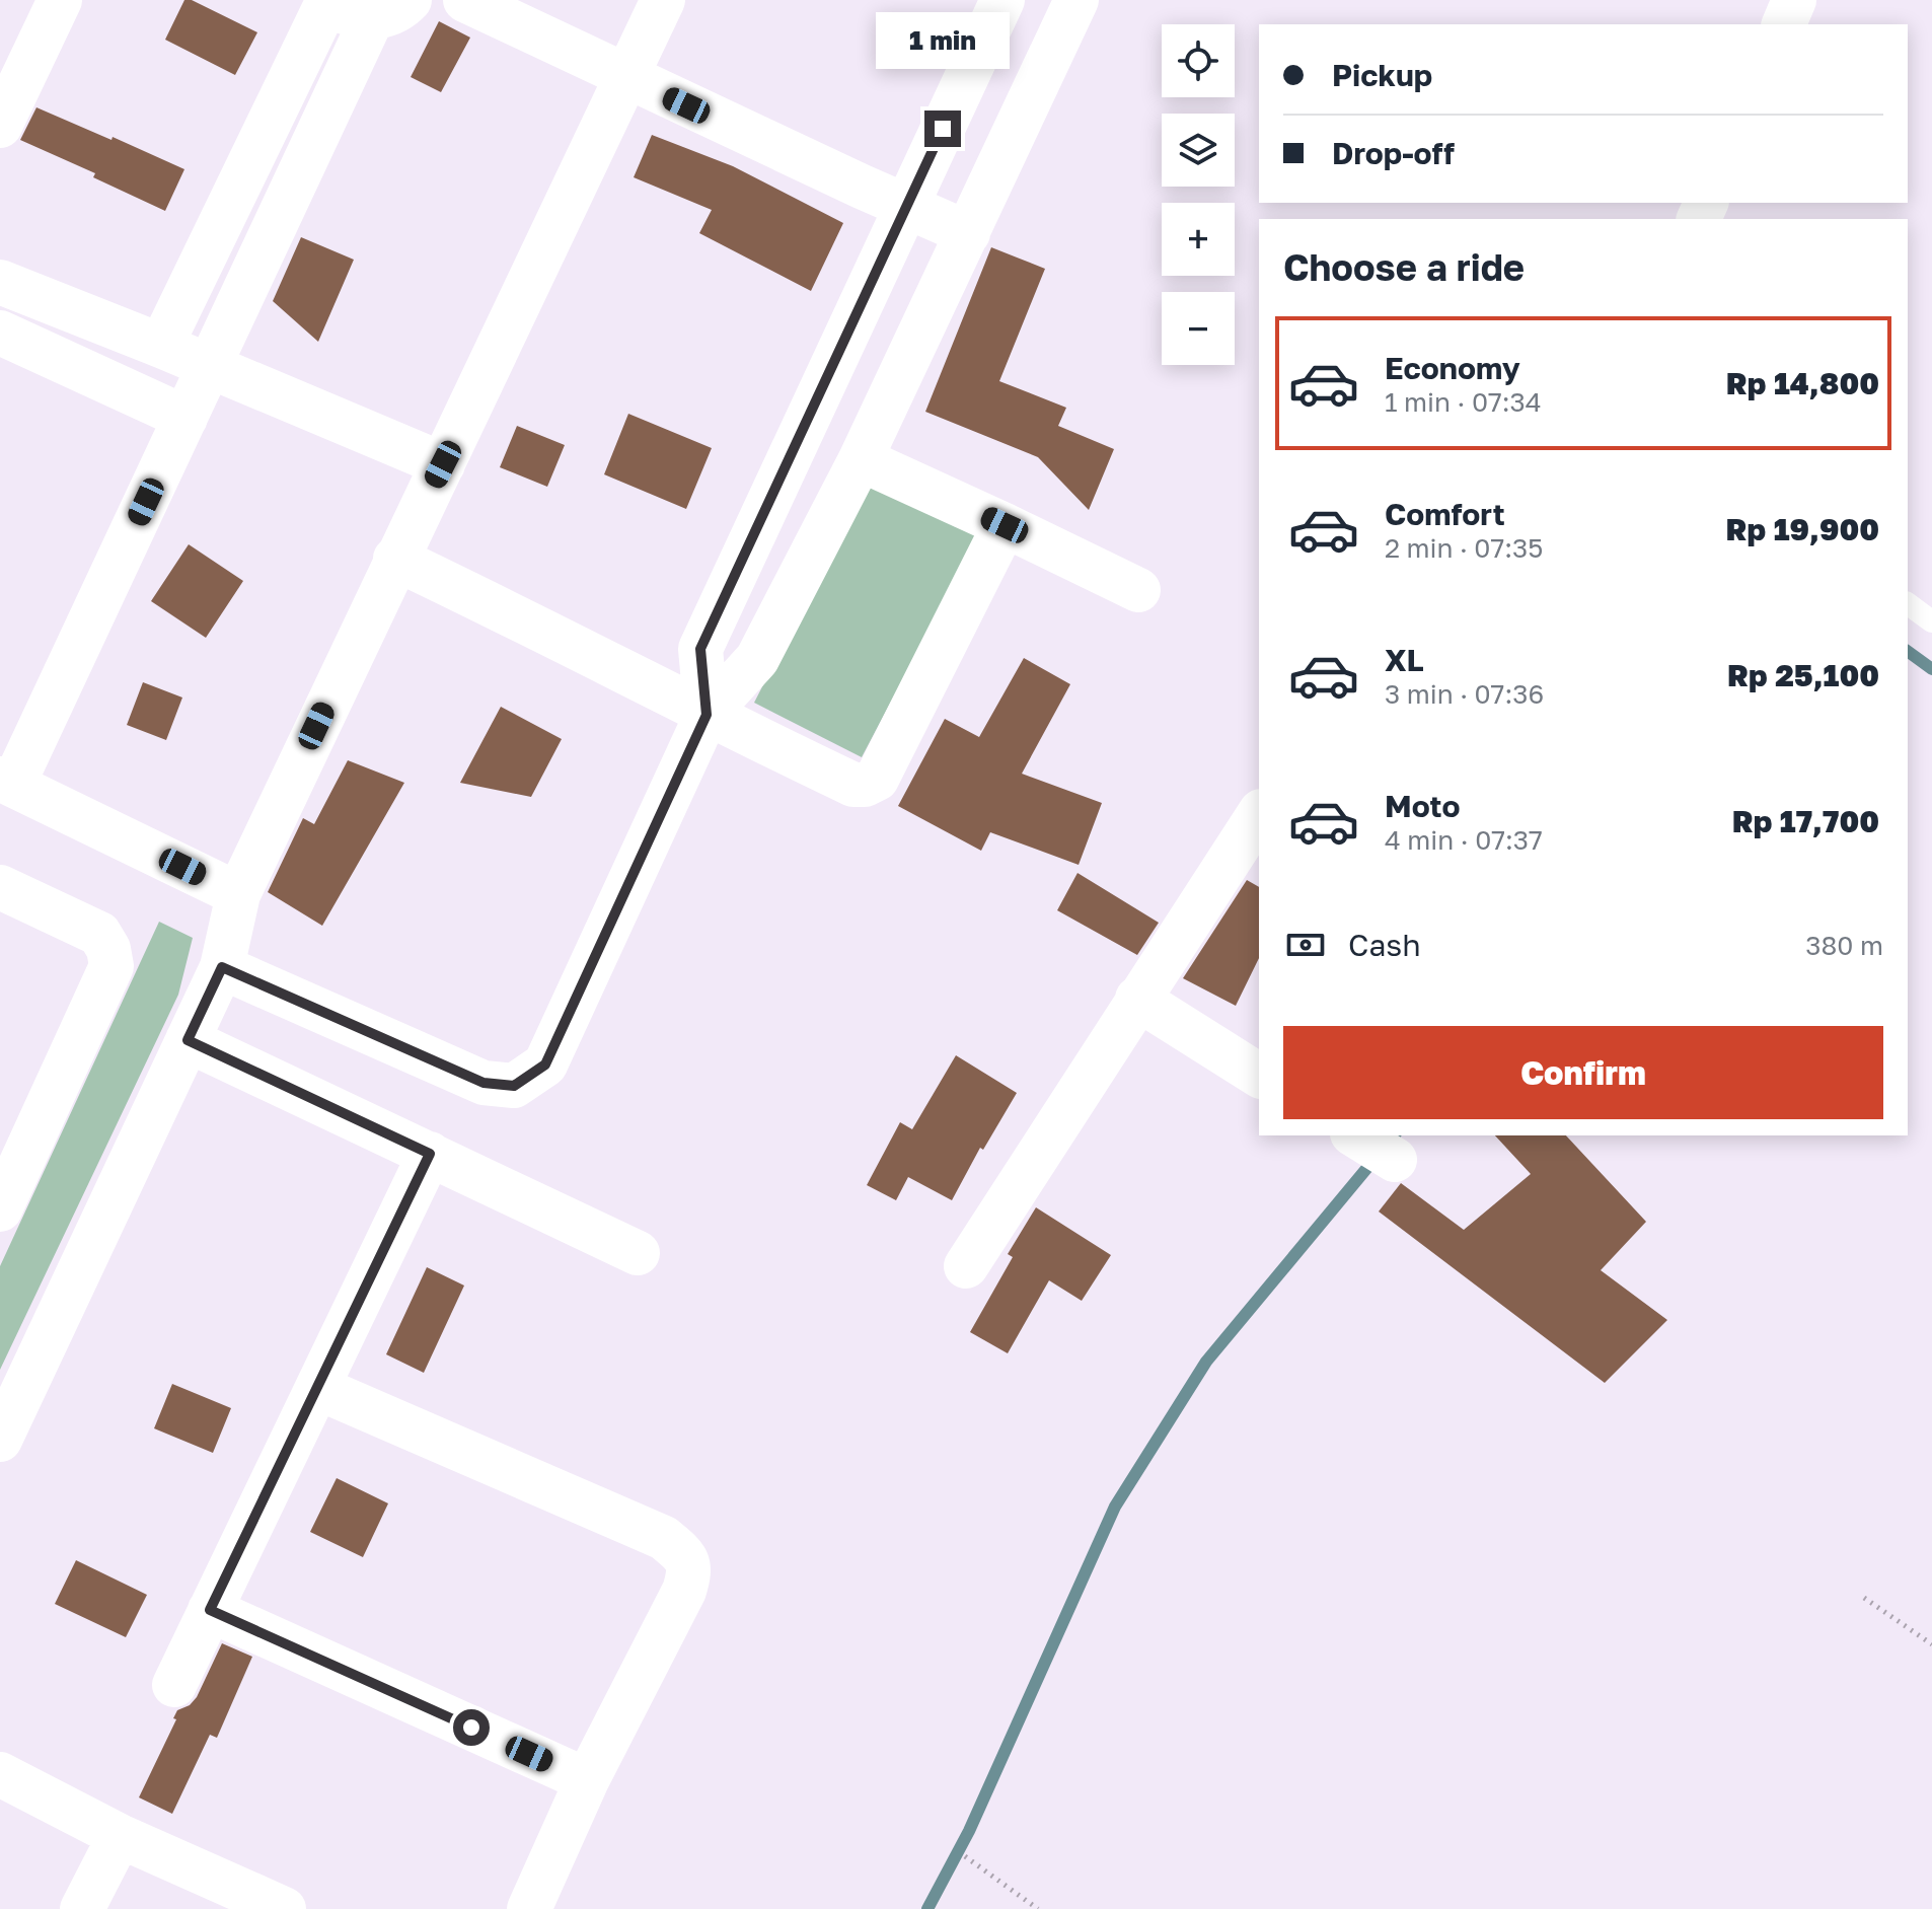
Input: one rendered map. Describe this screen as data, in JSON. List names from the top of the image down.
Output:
{
  "page": {
    "bubble": "1 min",
    "map_buttons": ["+", "−"],
    "banner": ["Pickup", "Drop-off"],
    "heading": "Choose a ride",
    "list": [
      {
        "name": "Economy",
        "note": "1 min · 07:34",
        "value": "Rp 14,800"
      },
      {
        "name": "Comfort",
        "note": "2 min · 07:35",
        "value": "Rp 19,900"
      },
      {
        "name": "XL",
        "note": "3 min · 07:36",
        "value": "Rp 25,100"
      },
      {
        "name": "Moto",
        "note": "4 min · 07:37",
        "value": "Rp 17,700"
      }
    ],
    "pay": ["Cash", "380 m"],
    "buttons": "Confirm"
  }
}
